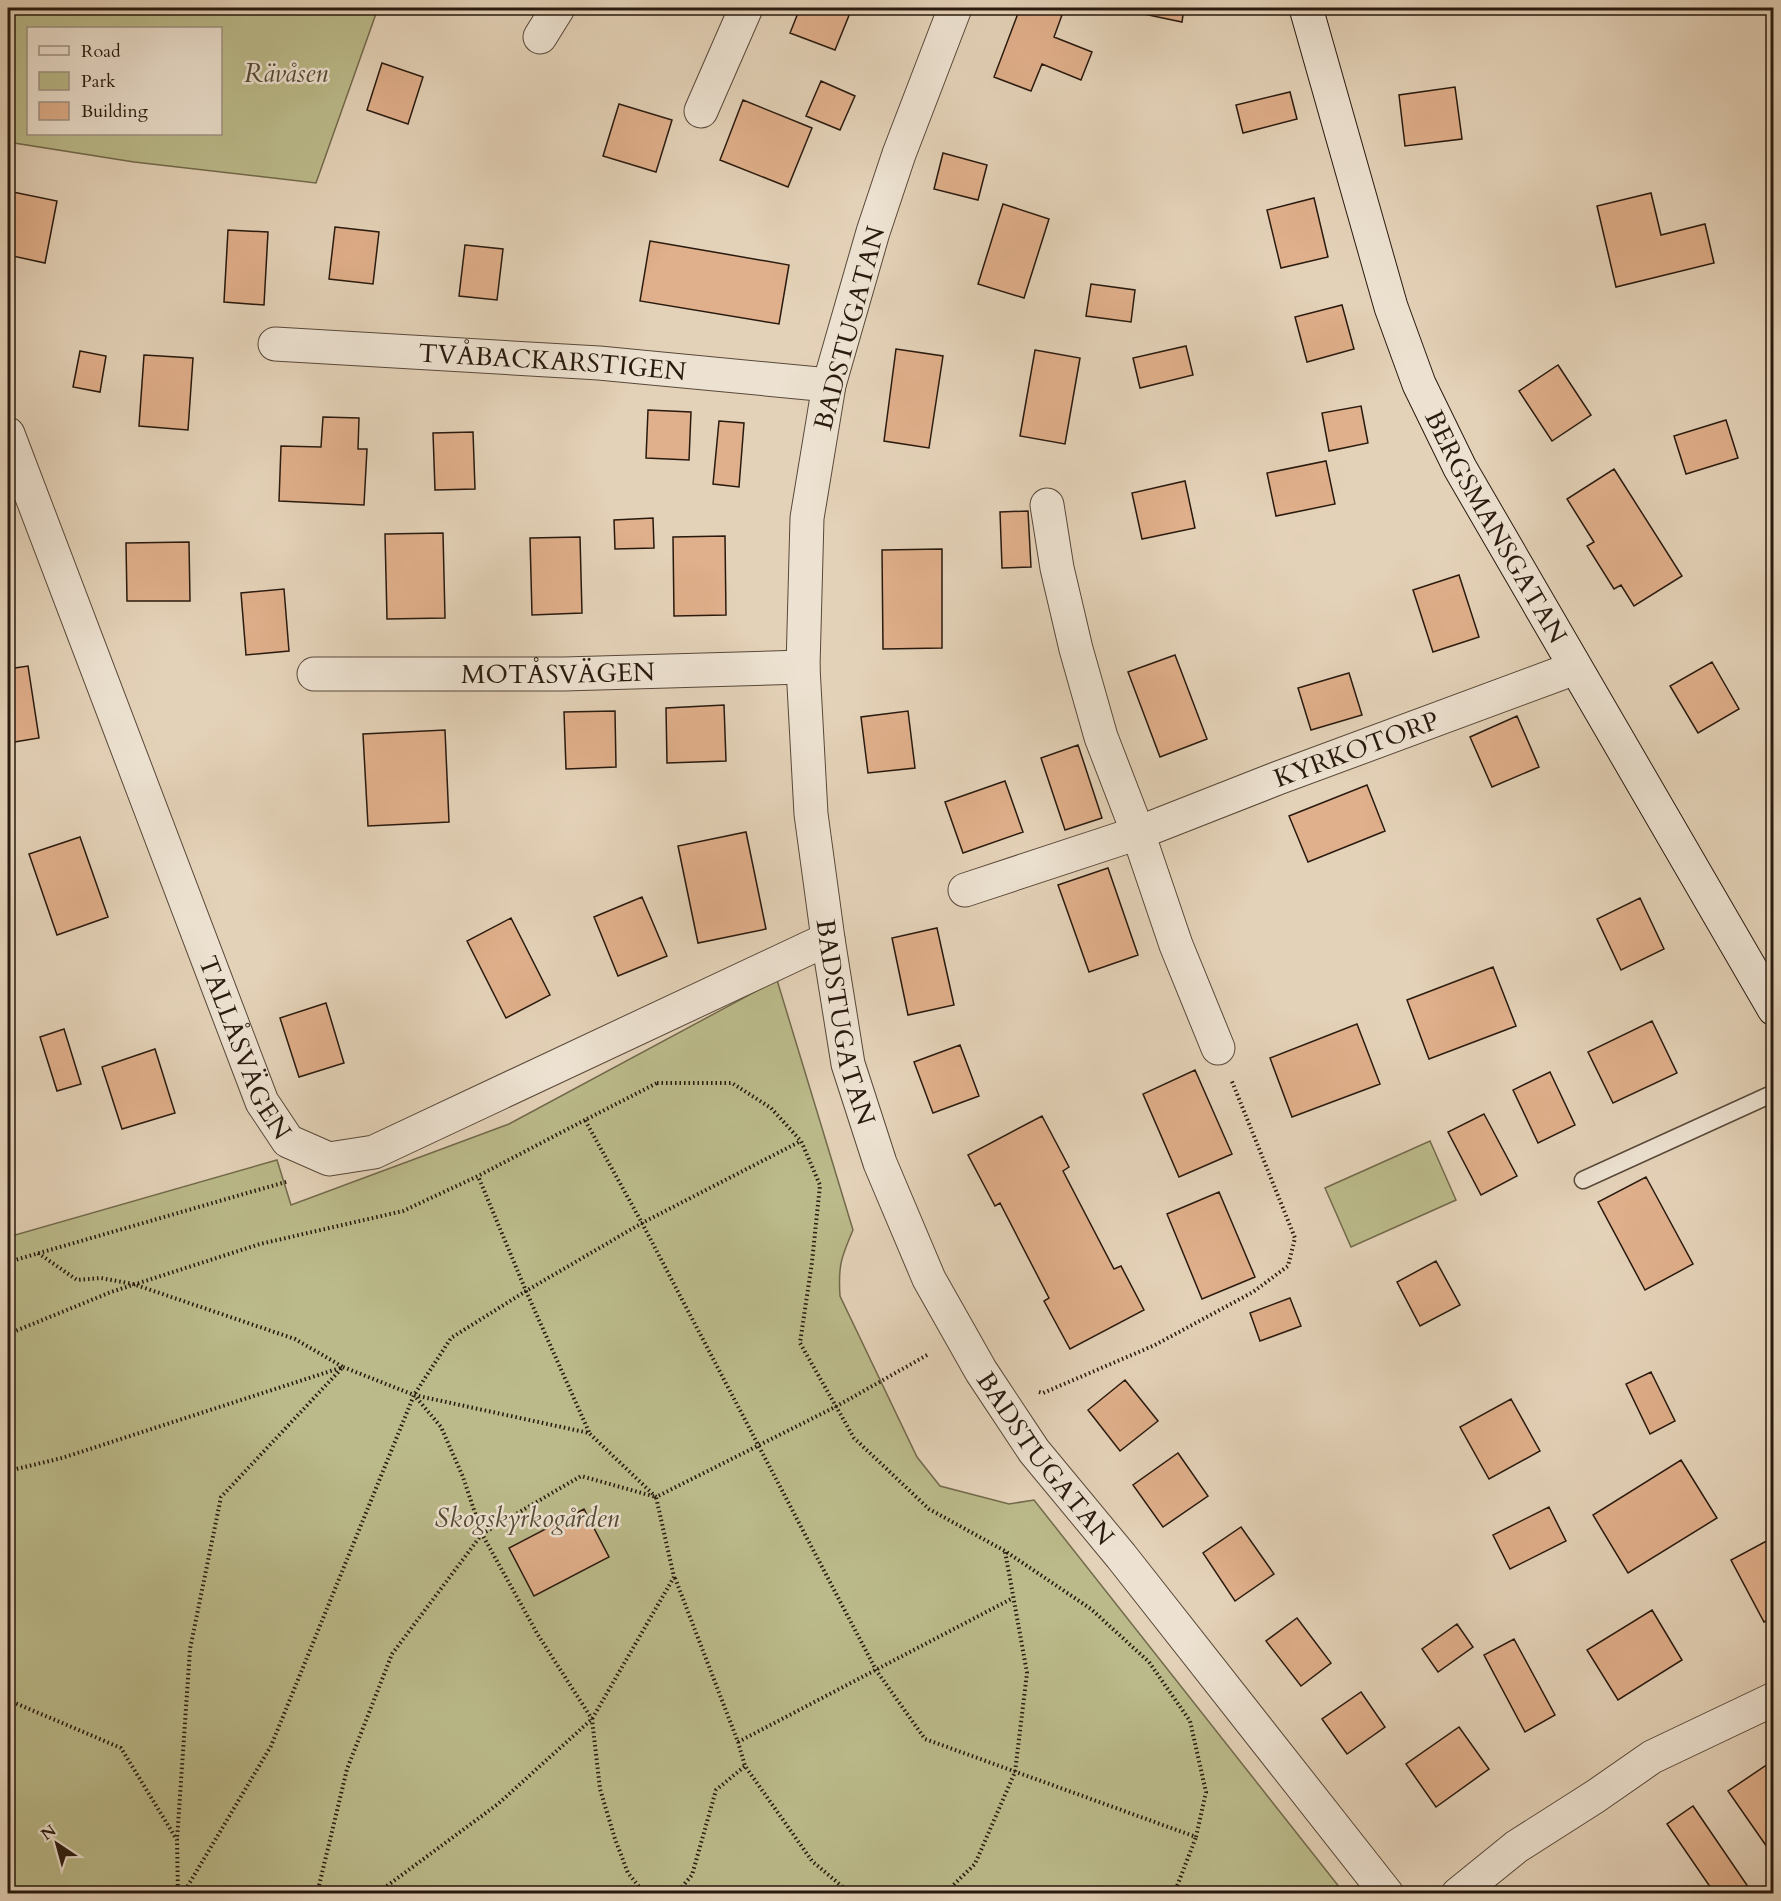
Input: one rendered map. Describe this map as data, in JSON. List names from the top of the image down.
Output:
{
  "streets": {
    "street": [
      "BADSTUGATAN",
      "TVÅBACKARSTIGEN",
      "BERGSMANSGATAN",
      "MOTÅSVÄGEN",
      "KYRKOTORP",
      "TALLÅSVÄGEN"
    ]
  },
  "crossings": [
    ["BADSTUGATAN", "TVÅBACKARSTIGEN"],
    ["BADSTUGATAN", "MOTÅSVÄGEN"],
    ["BADSTUGATAN", "TALLÅSVÄGEN"],
    ["BERGSMANSGATAN", "KYRKOTORP"]
  ],
  "parks": ["Rävåsen", "Skogskyrkogården"],
  "legend": ["Road", "Park", "Building"],
  "north": "top left"
}
